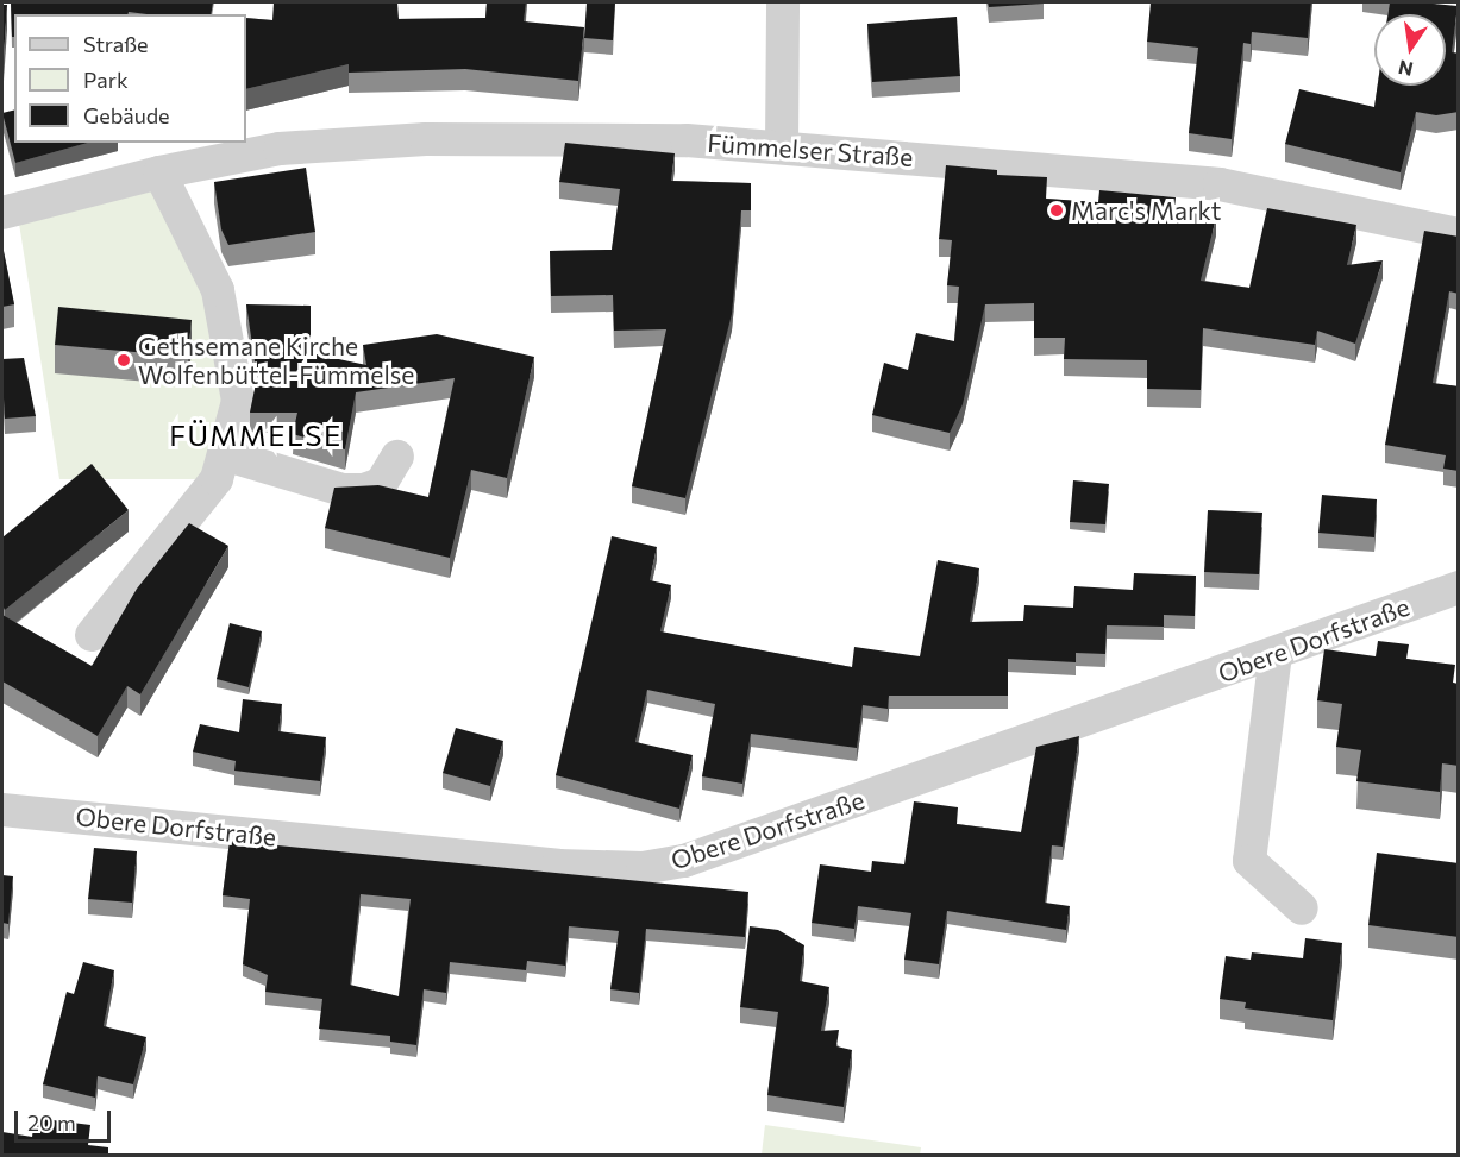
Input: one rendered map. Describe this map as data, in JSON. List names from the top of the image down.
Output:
{
  "streets": {
    "street": ["Fümmelser Straße", "Obere Dorfstraße"]
  },
  "districts": ["FÜMMELSE"],
  "places": ["Marc's Markt", "Gethsemane Kirche Wolfenbüttel-Fümmelse"],
  "legend": ["Straße", "Park", "Gebäude"],
  "scale_bar": "20 m",
  "north": "bottom"
}
